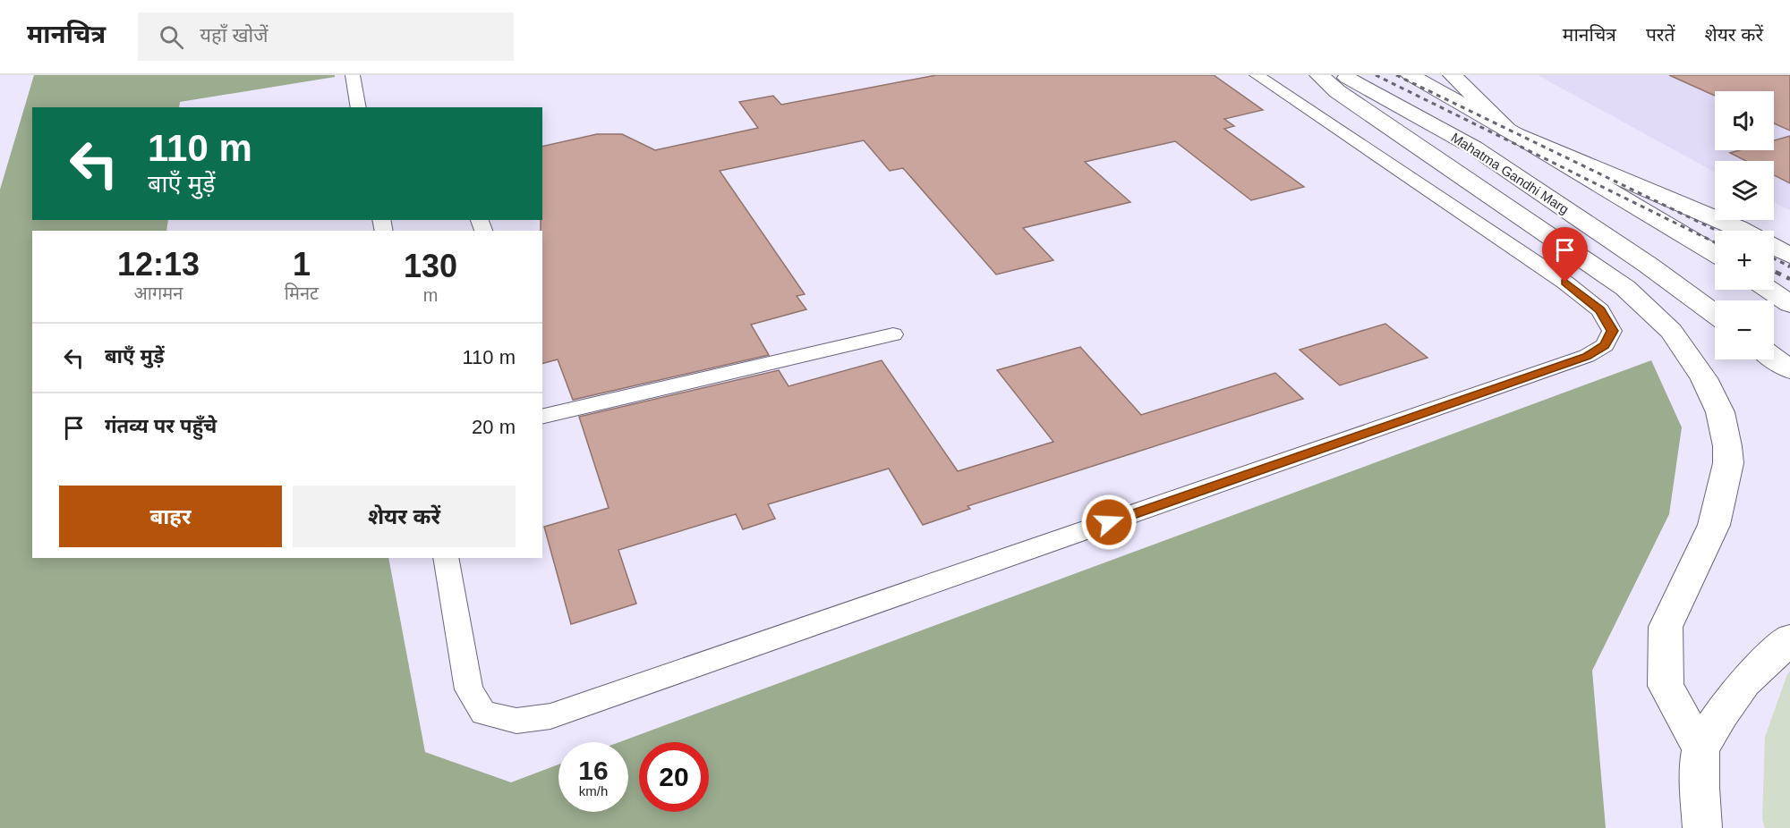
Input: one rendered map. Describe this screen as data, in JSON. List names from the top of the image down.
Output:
{
  "streets": {
    "main road": ["Mahatma Gandhi Marg"]
  },
  "page": {
    "header": "मानचित्र",
    "search": "यहाँ खोजें",
    "nav": ["मानचित्र", "परतें", "शेयर करें"],
    "map_buttons": ["+", "−"],
    "turn": ["110 m", "बाएँ मुड़ें"],
    "eta": [
      "12:13",
      "आगमन",
      "1",
      "मिनट",
      "130",
      "m"
    ],
    "list": [
      {
        "name": "बाएँ मुड़ें",
        "value": "110 m"
      },
      {
        "name": "गंतव्य पर पहुँचे",
        "value": "20 m"
      }
    ],
    "buttons": ["बाहर", "शेयर करें"],
    "speed": "16 km/h",
    "limit": "20"
  }
}
